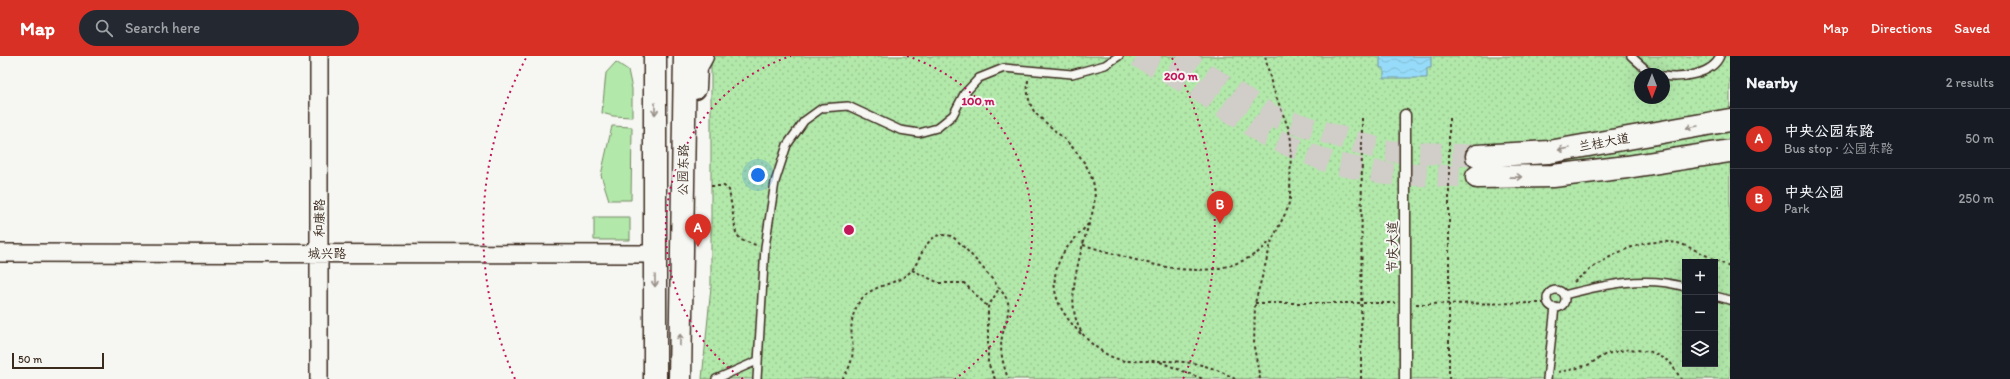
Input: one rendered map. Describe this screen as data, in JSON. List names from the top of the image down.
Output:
{
  "streets": {
    "main road": ["兰桂大道", "公园东路"],
    "street": ["和康路", "节庆大道", "城兴路"]
  },
  "crossings": [
    ["和康路", "城兴路"]
  ],
  "scale_bar": "50 m",
  "north": "bottom",
  "page": {
    "header": "Map",
    "search": "Search here",
    "nav": ["Map", "Directions", "Saved"],
    "heading": ["Nearby", "2 results"],
    "list": [
      {
        "mark": "A",
        "name": "中央公园东路",
        "note": "Bus stop · 公园东路",
        "value": "50 m"
      },
      {
        "mark": "B",
        "name": "中央公园",
        "note": "Park",
        "value": "250 m"
      }
    ],
    "pins": ["B", "A"],
    "map_buttons": ["+", "−"],
    "scale": "50 m"
  },
  "rings": ["200 m", "100 m"]
}
